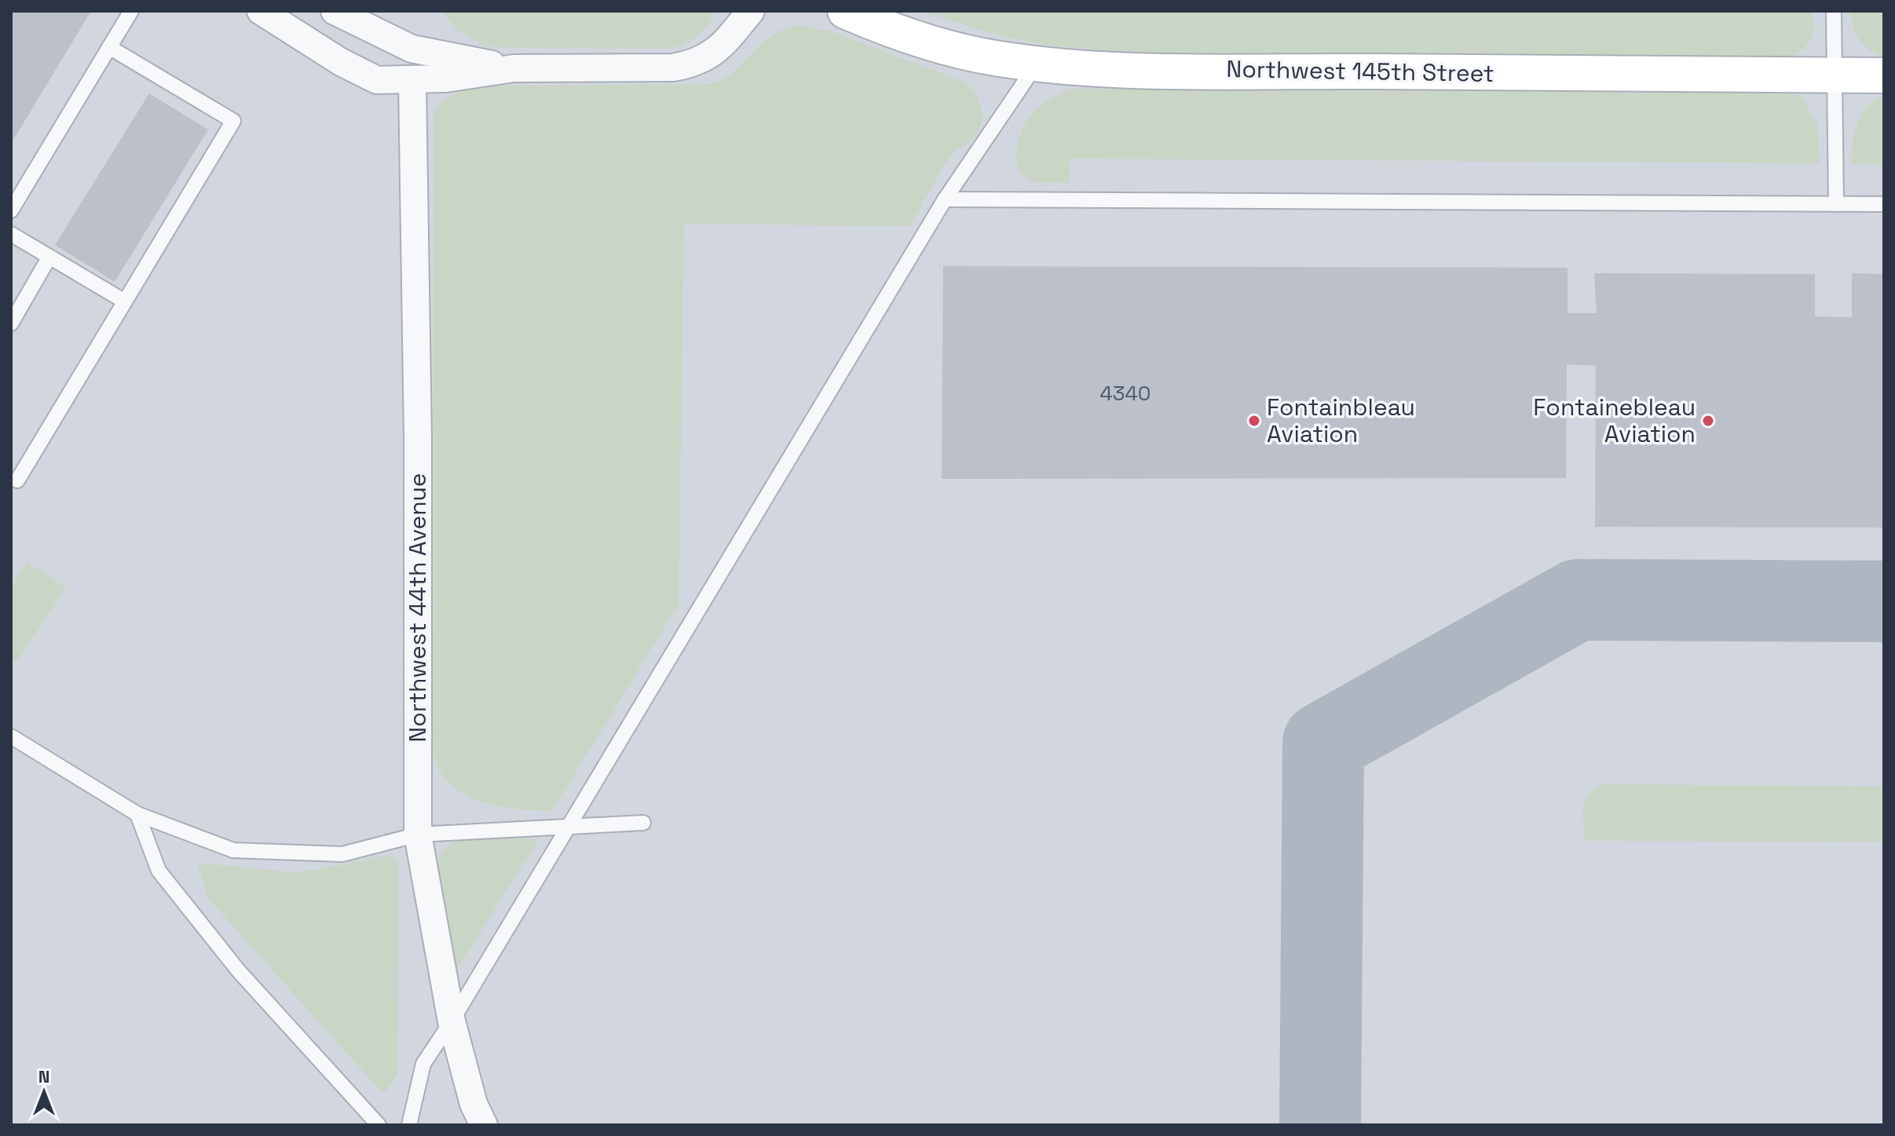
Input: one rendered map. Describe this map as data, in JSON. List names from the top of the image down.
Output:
{
  "streets": {
    "street": ["Northwest 145th Street", "Northwest 44th Avenue"]
  },
  "places": ["Fontainbleau Aviation", "Fontainebleau Aviation"],
  "house_numbers": ["4340"],
  "north": "top"
}
